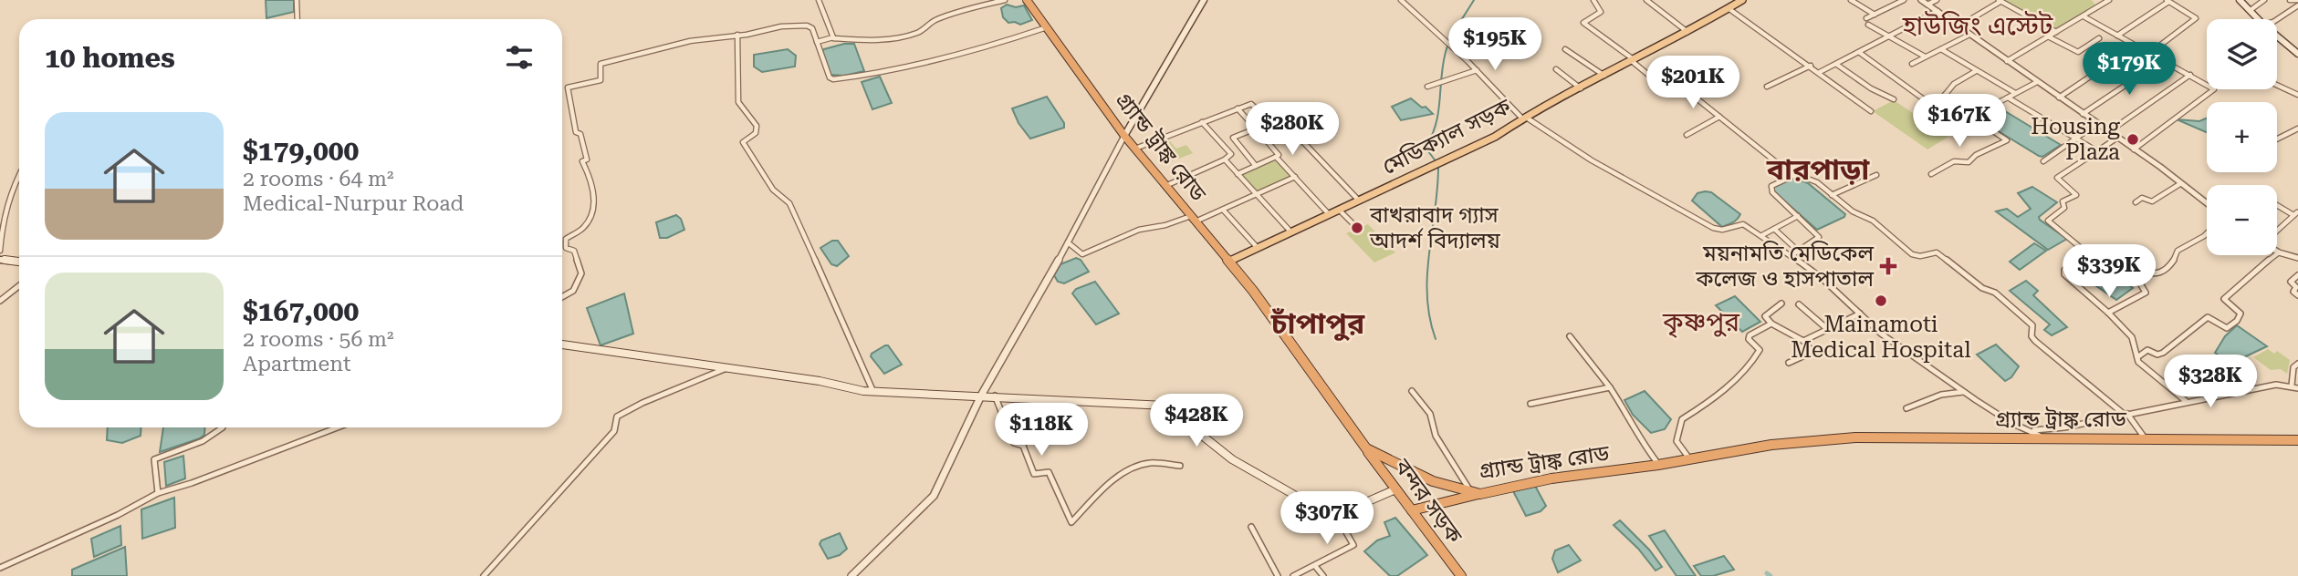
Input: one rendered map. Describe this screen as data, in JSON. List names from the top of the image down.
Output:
{
  "streets": {
    "highway": ["গ্র্যান্ড ট্রাঙ্ক রোড", "বন্দর সড়ক"],
    "main road": ["মেডিক্যাল সড়ক"]
  },
  "crossings": [
    ["মেডিক্যাল সড়ক", "গ্র্যান্ড ট্রাঙ্ক রোড"],
    ["গ্র্যান্ড ট্রাঙ্ক রোড", "বন্দর সড়ক"]
  ],
  "districts": [
    "হাউজিং এস্টেট",
    "বারপাড়া",
    "কৃষ্ণপুর",
    "চাঁপাপুর"
  ],
  "places": {
    "other": ["Housing Plaza", "বাখরাবাদ গ্যাস আদর্শ বিদ্যালয়", "Mainamoti Medical Hospital"],
    "health": ["ময়নামতি মেডিকেল কলেজ ও হাসপাতাল"]
  },
  "page": {
    "price": [
      "$195K",
      "$179K",
      "$201K",
      "$167K",
      "$280K",
      "$339K",
      "$328K",
      "$428K",
      "$118K",
      "$307K"
    ],
    "map_buttons": ["+", "−"],
    "heading": "10 homes",
    "list": [
      {
        "name": "$179,000",
        "note": "2 rooms · 64 m² · Medical-Nurpur Road"
      },
      {
        "name": "$167,000",
        "note": "2 rooms · 56 m² · Apartment"
      }
    ]
  }
}
